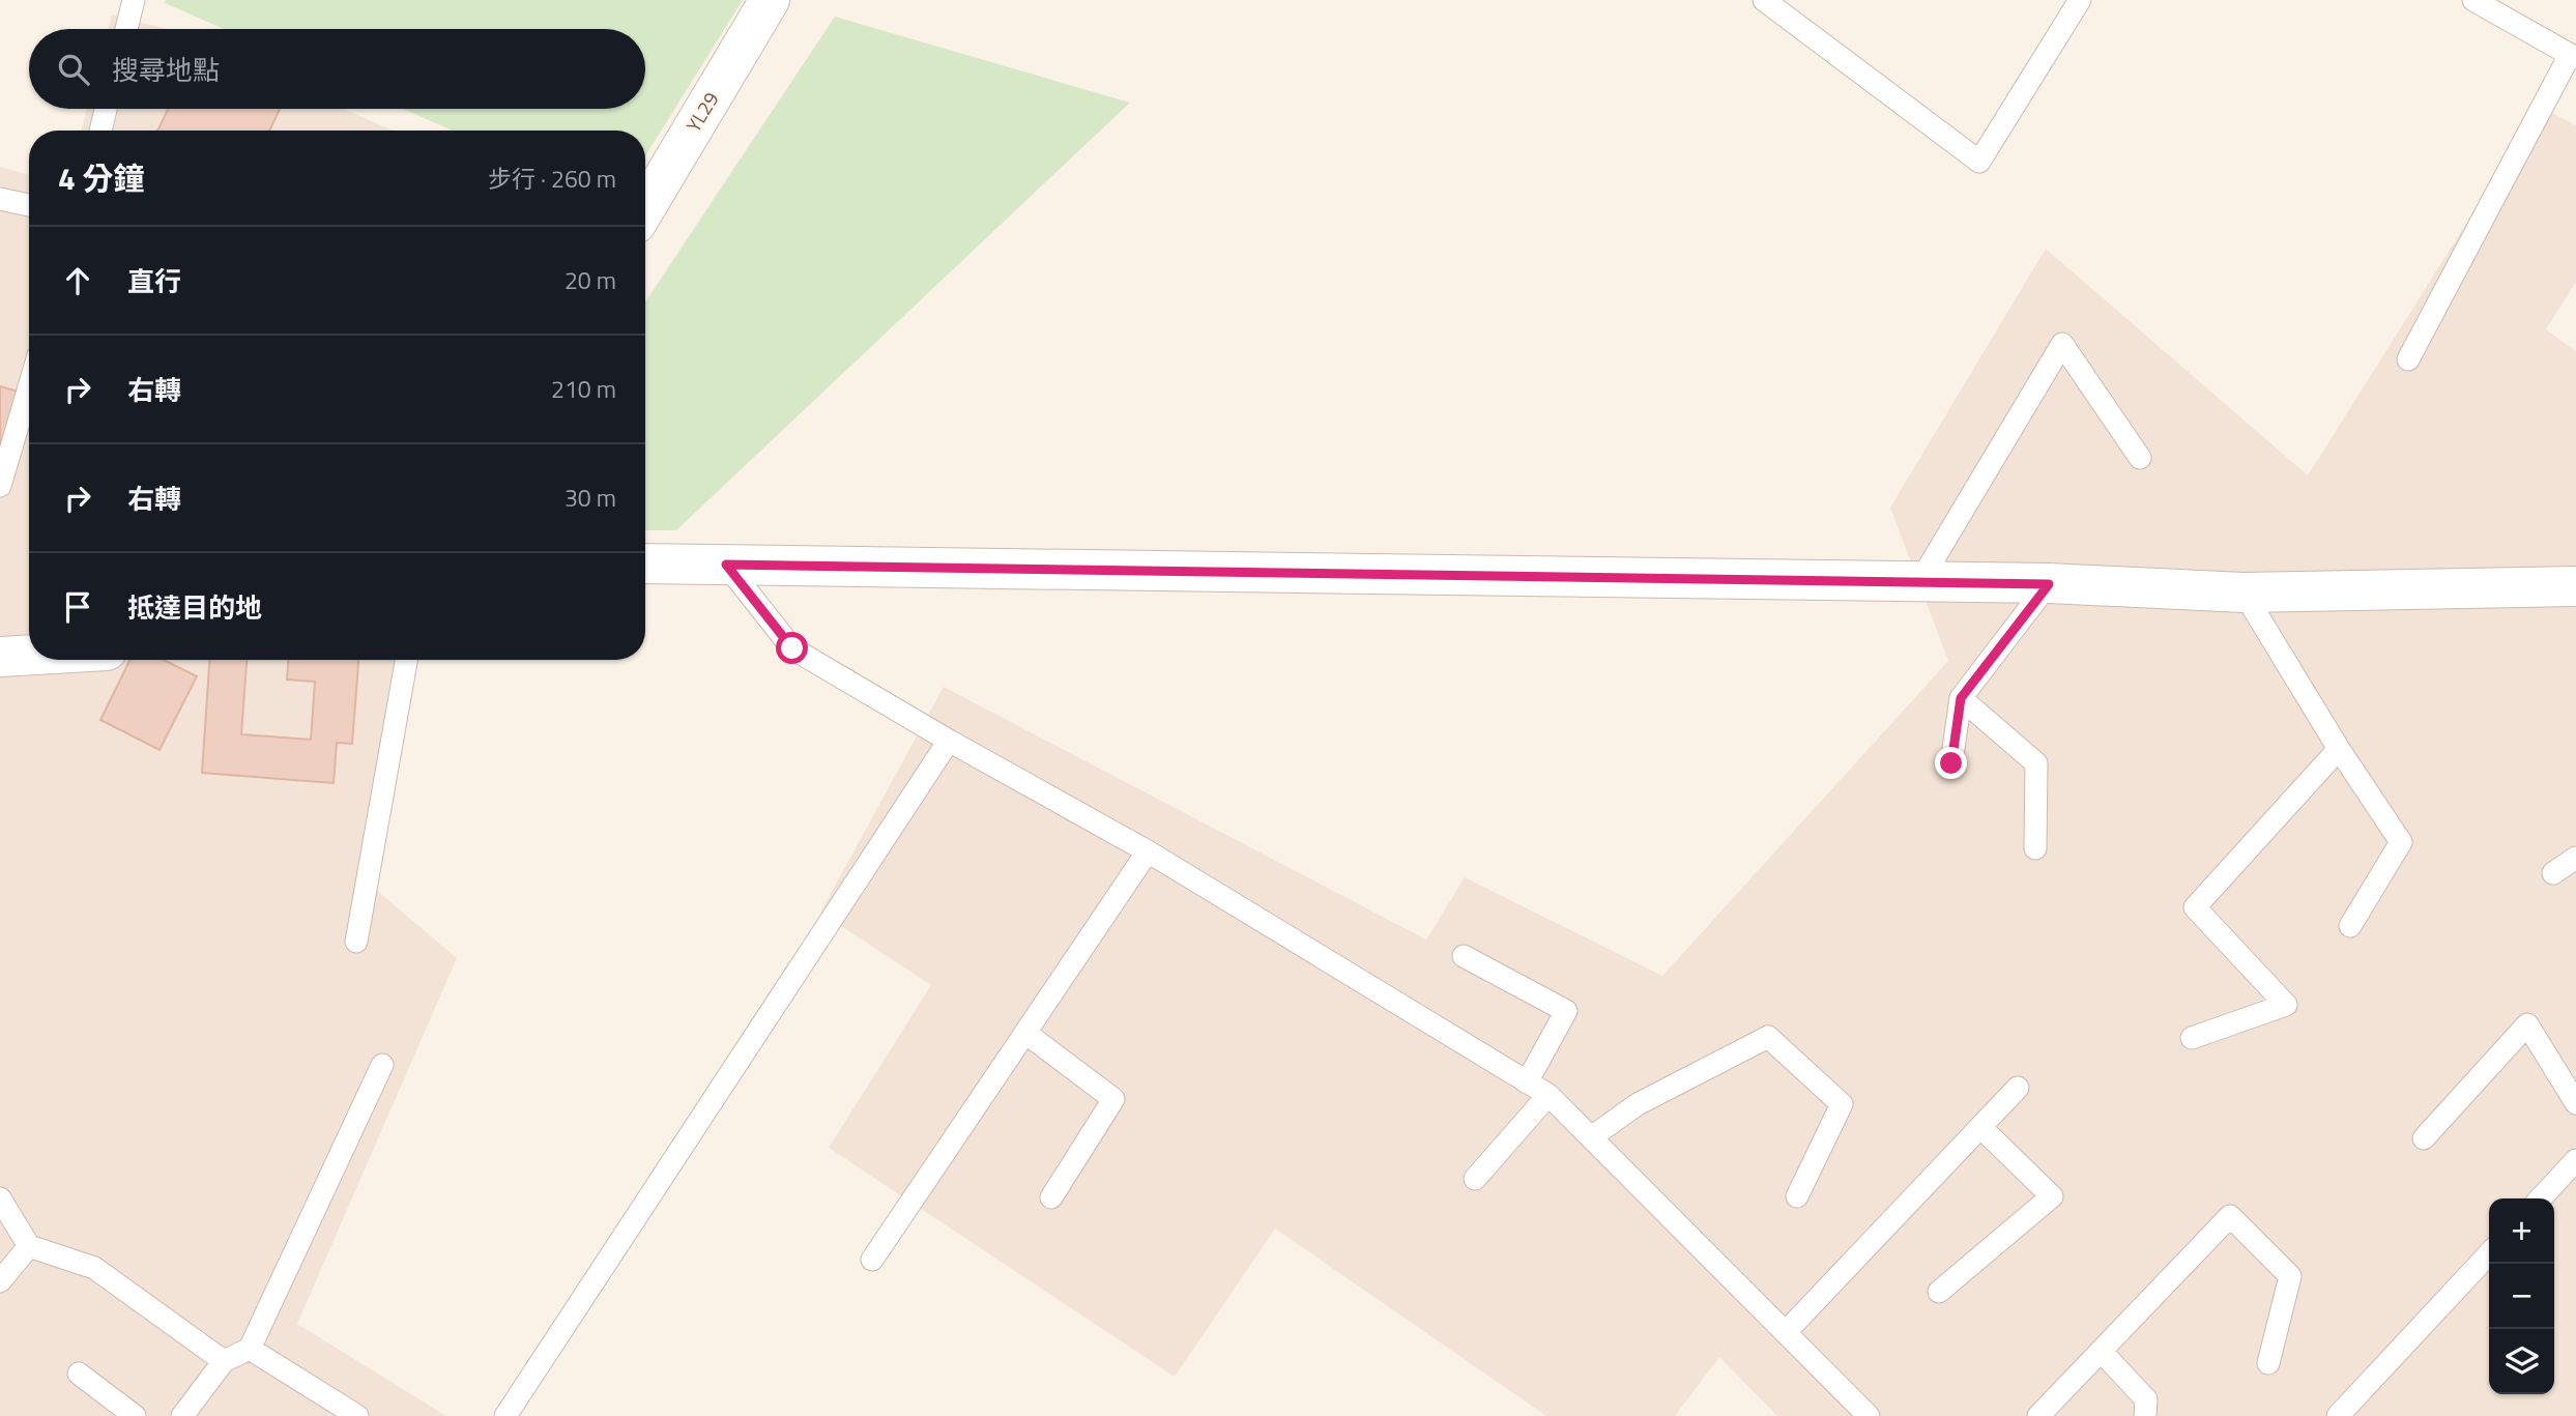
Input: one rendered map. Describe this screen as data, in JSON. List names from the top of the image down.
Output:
{
  "streets": {
    "street": ["YL29"]
  },
  "page": {
    "search": "搜尋地點",
    "heading": ["4 分鐘", "步行 · 260 m"],
    "list": [
      ["直行", "20 m"],
      ["右轉", "210 m"],
      ["右轉", "30 m"],
      "抵達目的地"
    ],
    "map_buttons": ["+", "−"]
  }
}
